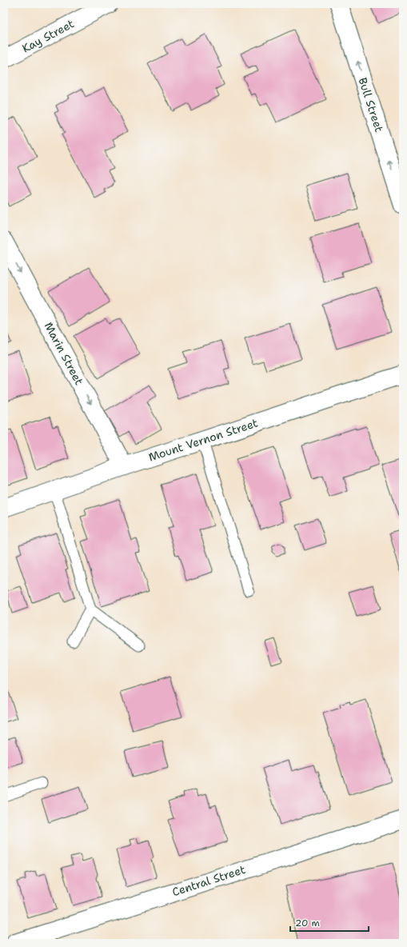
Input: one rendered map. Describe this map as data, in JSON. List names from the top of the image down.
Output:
{
  "streets": {
    "street": [
      "Kay Street",
      "Bull Street",
      "Marin Street",
      "Mount Vernon Street",
      "Central Street"
    ]
  },
  "crossings": [
    ["Marin Street", "Mount Vernon Street"]
  ],
  "one_way": ["Bull Street", "Marin Street"],
  "scale_bar": "20 m"
}
